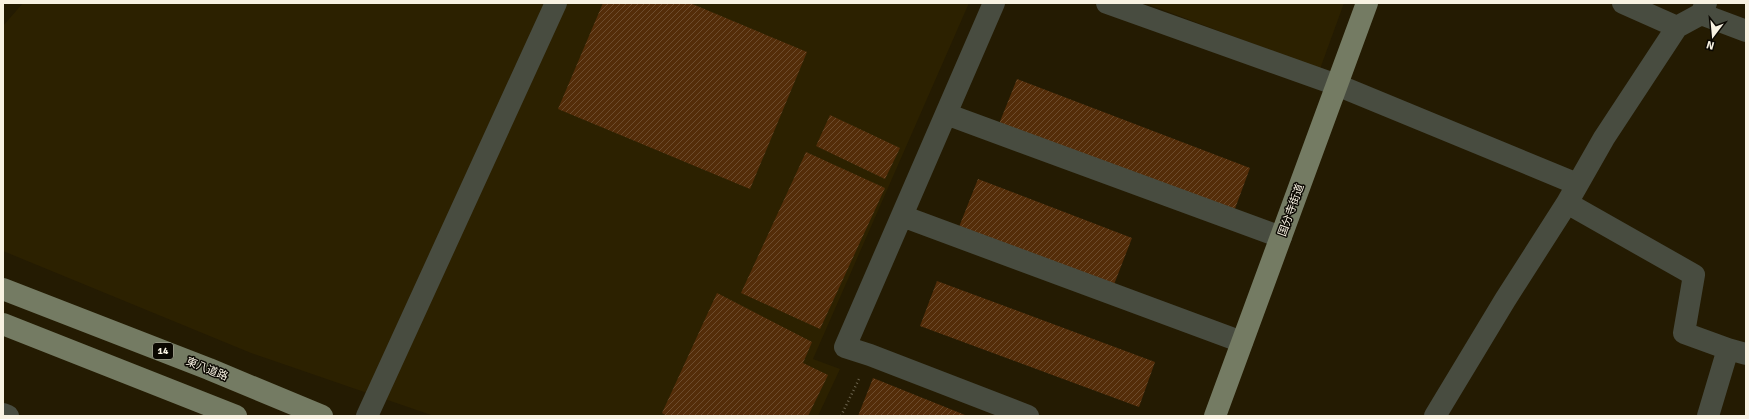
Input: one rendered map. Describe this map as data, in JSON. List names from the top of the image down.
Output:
{
  "streets": {
    "main road": ["国分寺街道", "14", "東八道路"]
  },
  "north": "bottom"
}
